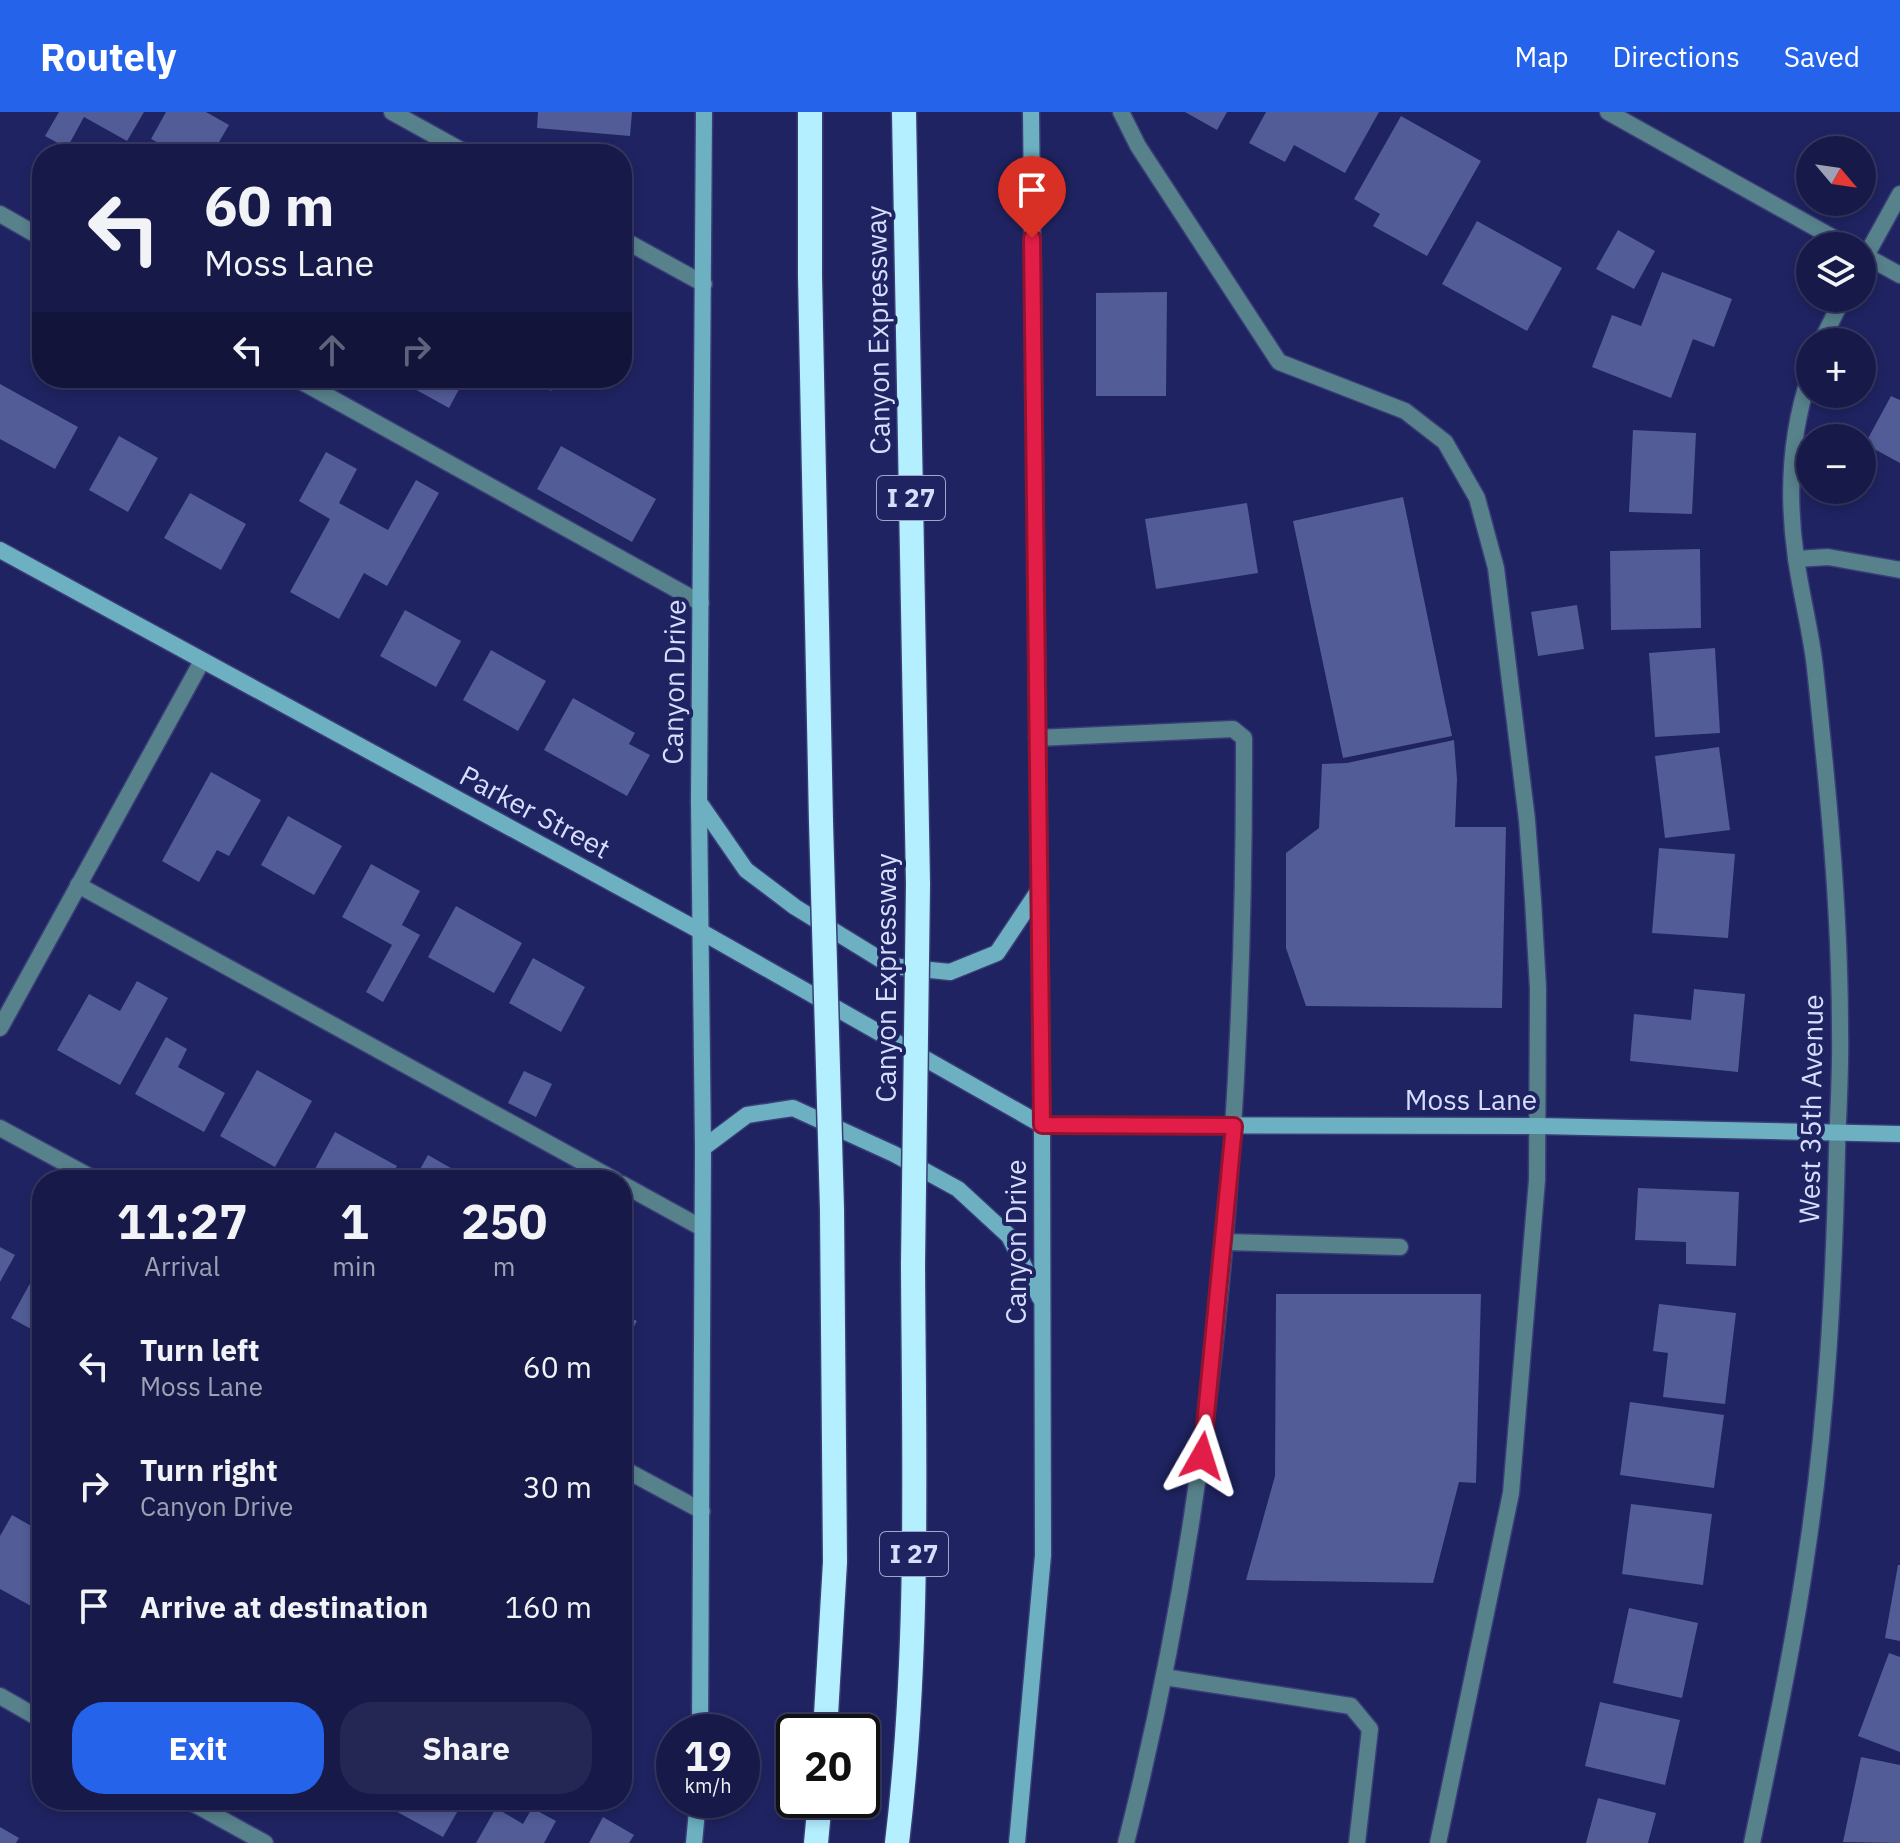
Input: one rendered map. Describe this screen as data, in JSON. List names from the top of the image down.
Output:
{
  "streets": {
    "highway": ["Canyon Expressway", "I 27"],
    "main road": ["Canyon Drive", "Parker Street", "Moss Lane"],
    "street": ["West 35th Avenue"]
  },
  "crossings": [
    ["Canyon Drive", "Parker Street"],
    ["Canyon Drive", "Moss Lane"],
    ["Parker Street", "Moss Lane"],
    ["Moss Lane", "West 35th Avenue"]
  ],
  "north": "bottom right",
  "page": {
    "header": "Routely",
    "nav": ["Map", "Directions", "Saved"],
    "map_buttons": ["+", "−"],
    "turn": ["60 m", "Moss Lane"],
    "eta": [
      "11:27",
      "Arrival",
      "1",
      "min",
      "250",
      "m"
    ],
    "list": [
      {
        "name": "Turn left",
        "note": "Moss Lane",
        "value": "60 m"
      },
      {
        "name": "Turn right",
        "note": "Canyon Drive",
        "value": "30 m"
      },
      {
        "name": "Arrive at destination",
        "value": "160 m"
      }
    ],
    "buttons": ["Exit", "Share"],
    "speed": "19 km/h",
    "limit": "20"
  }
}
